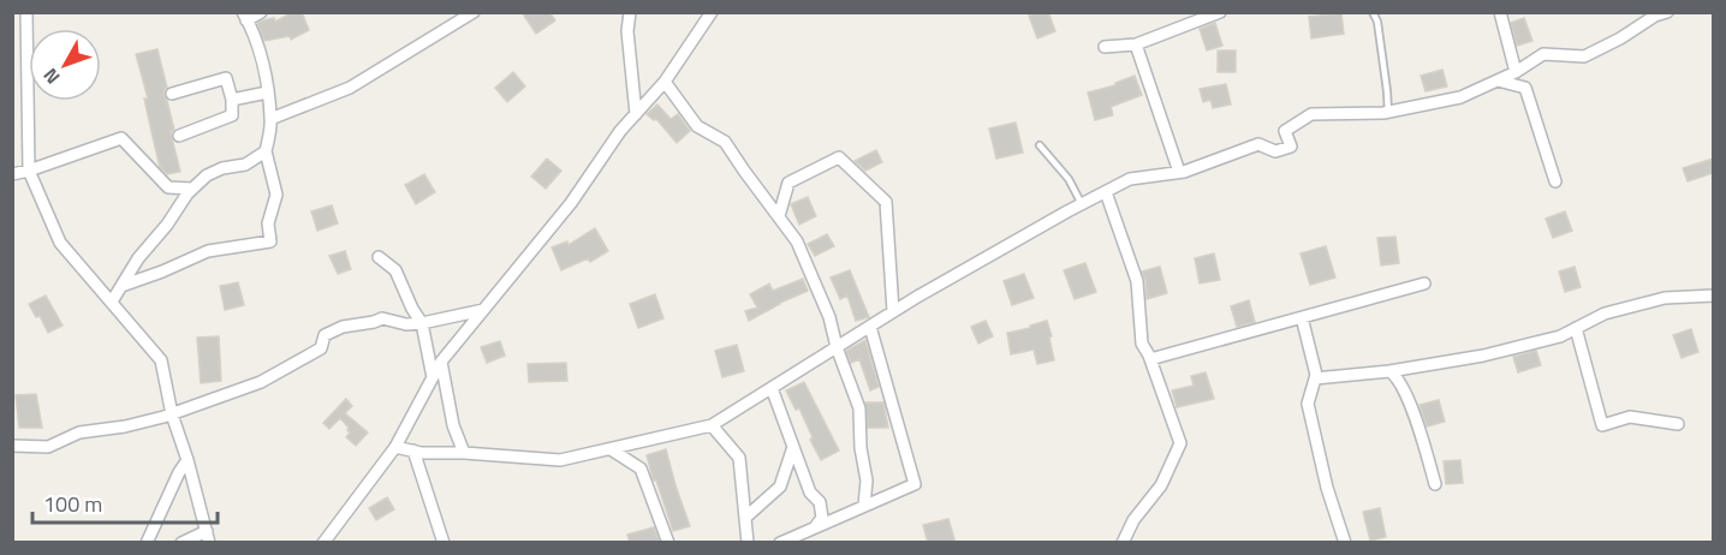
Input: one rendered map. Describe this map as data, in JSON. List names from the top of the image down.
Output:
{
  "scale_bar": "100 m",
  "north": "bottom left"
}
